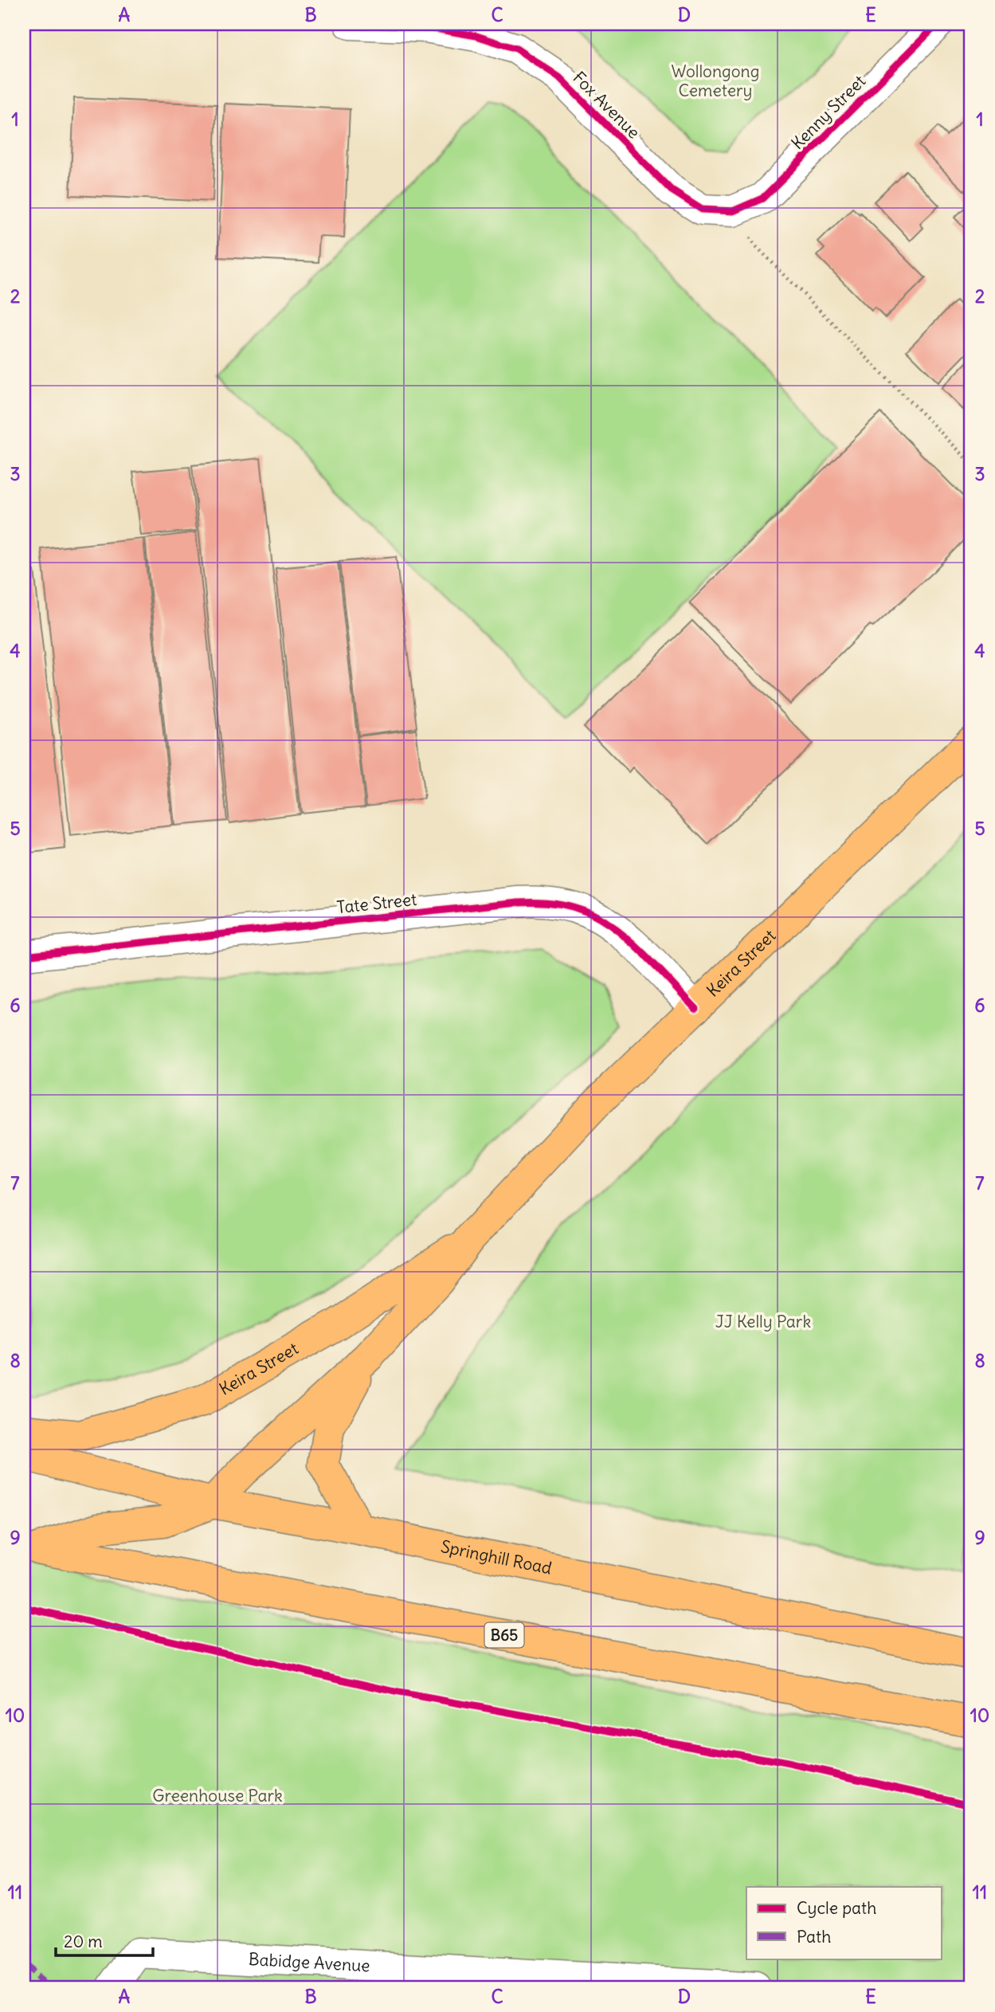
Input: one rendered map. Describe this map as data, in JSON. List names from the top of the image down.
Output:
{
  "streets": {
    "main road": ["Keira Street", "Springhill Road", "B65"],
    "street": [
      "Fox Avenue",
      "Kenny Street",
      "Tate Street",
      "Babidge Avenue"
    ]
  },
  "crossings": [
    ["Fox Avenue", "Kenny Street"],
    ["Tate Street", "Keira Street"],
    ["Keira Street", "Springhill Road"]
  ],
  "parks": ["Wollongong Cemetery", "JJ Kelly Park", "Greenhouse Park"],
  "legend": ["Cycle path", "Path"],
  "scale_bar": "20 m",
  "grid": {
    "columns": [
      "A",
      "B",
      "C",
      "D",
      "E"
    ],
    "rows": [
      "1",
      "2",
      "3",
      "4",
      "5",
      "6",
      "7",
      "8",
      "9",
      "10",
      "11"
    ]
  }
}
